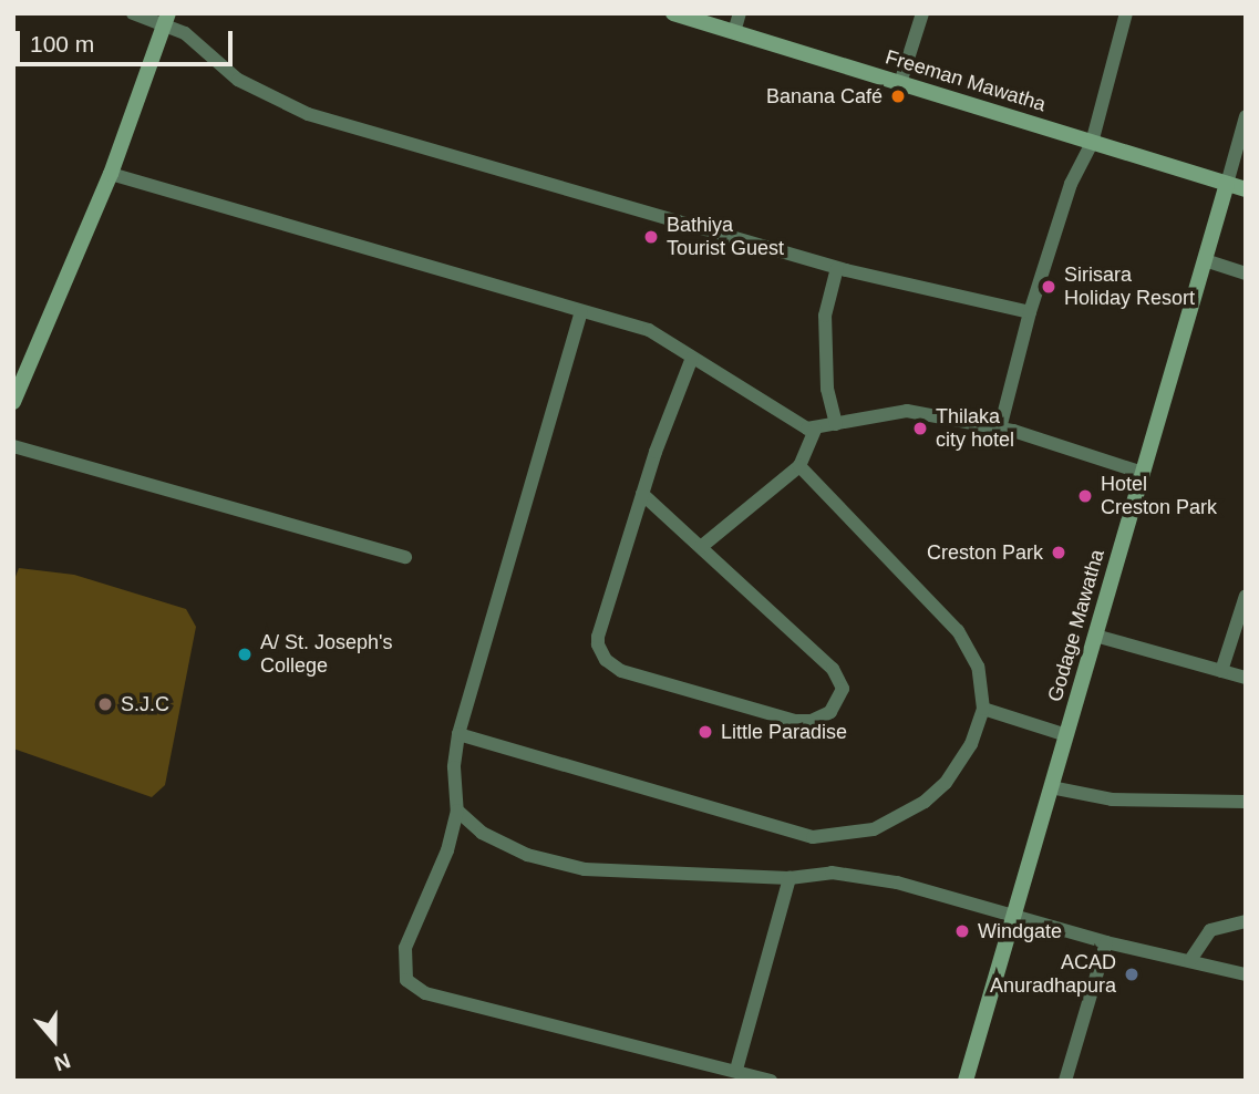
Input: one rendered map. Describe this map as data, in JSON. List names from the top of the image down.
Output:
{
  "streets": {
    "street": ["Freeman Mawatha", "Godage Mawatha"]
  },
  "crossings": [
    ["Freeman Mawatha", "Godage Mawatha"]
  ],
  "places": [
    "Banana Café",
    "Bathiya Tourist Guest",
    "Sirisara Holiday Resort",
    "Thilaka city hotel",
    "Hotel Creston Park",
    "Creston Park",
    "A/ St. Joseph's College",
    "S.J.C",
    "Little Paradise",
    "Windgate",
    "ACAD Anuradhapura"
  ],
  "scale_bar": "100 m",
  "north": "bottom"
}
